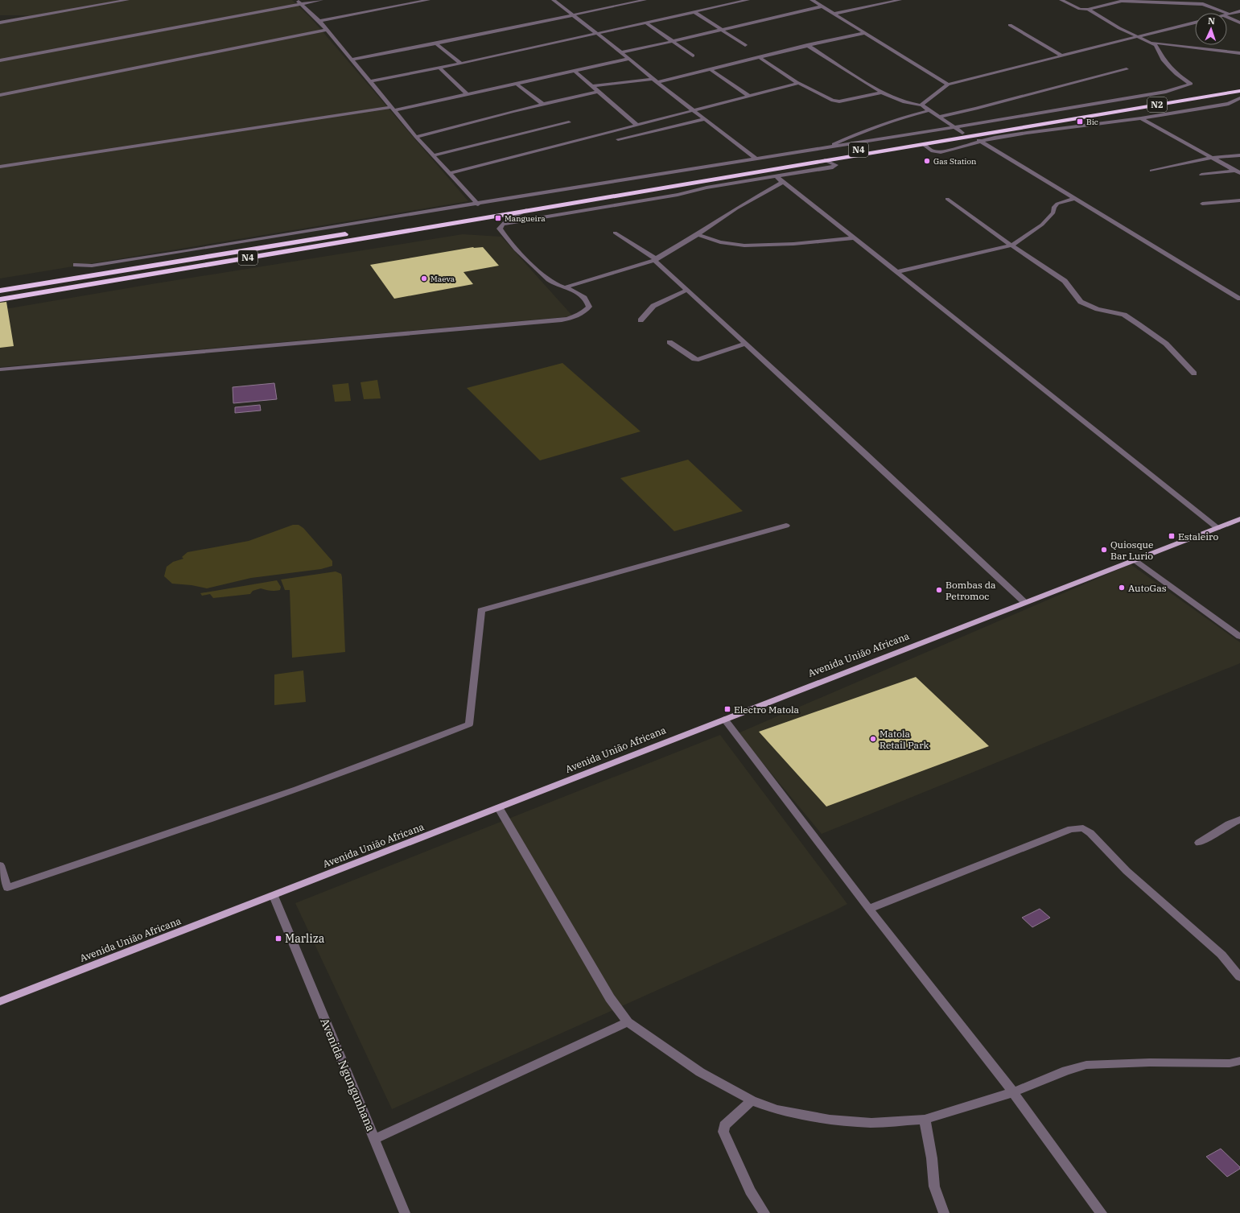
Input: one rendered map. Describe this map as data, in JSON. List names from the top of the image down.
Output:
{
  "streets": {
    "highway": ["N2", "N4"],
    "main road": ["Avenida União Africana"],
    "street": ["Avenida Ngungunhana"]
  },
  "crossings": [
    ["N2", "N4"],
    ["Avenida União Africana", "Avenida Ngungunhana"]
  ],
  "places": {
    "transit": [
      "Bic",
      "Mangueira",
      "Estaleiro",
      "Electro Matola",
      "Marliza"
    ],
    "other": [
      "Gas Station",
      "Maeva",
      "Quiosque Bar Lurio",
      "AutoGas",
      "Bombas da Petromoc",
      "Matola Retail Park"
    ]
  },
  "north": "top"
}
